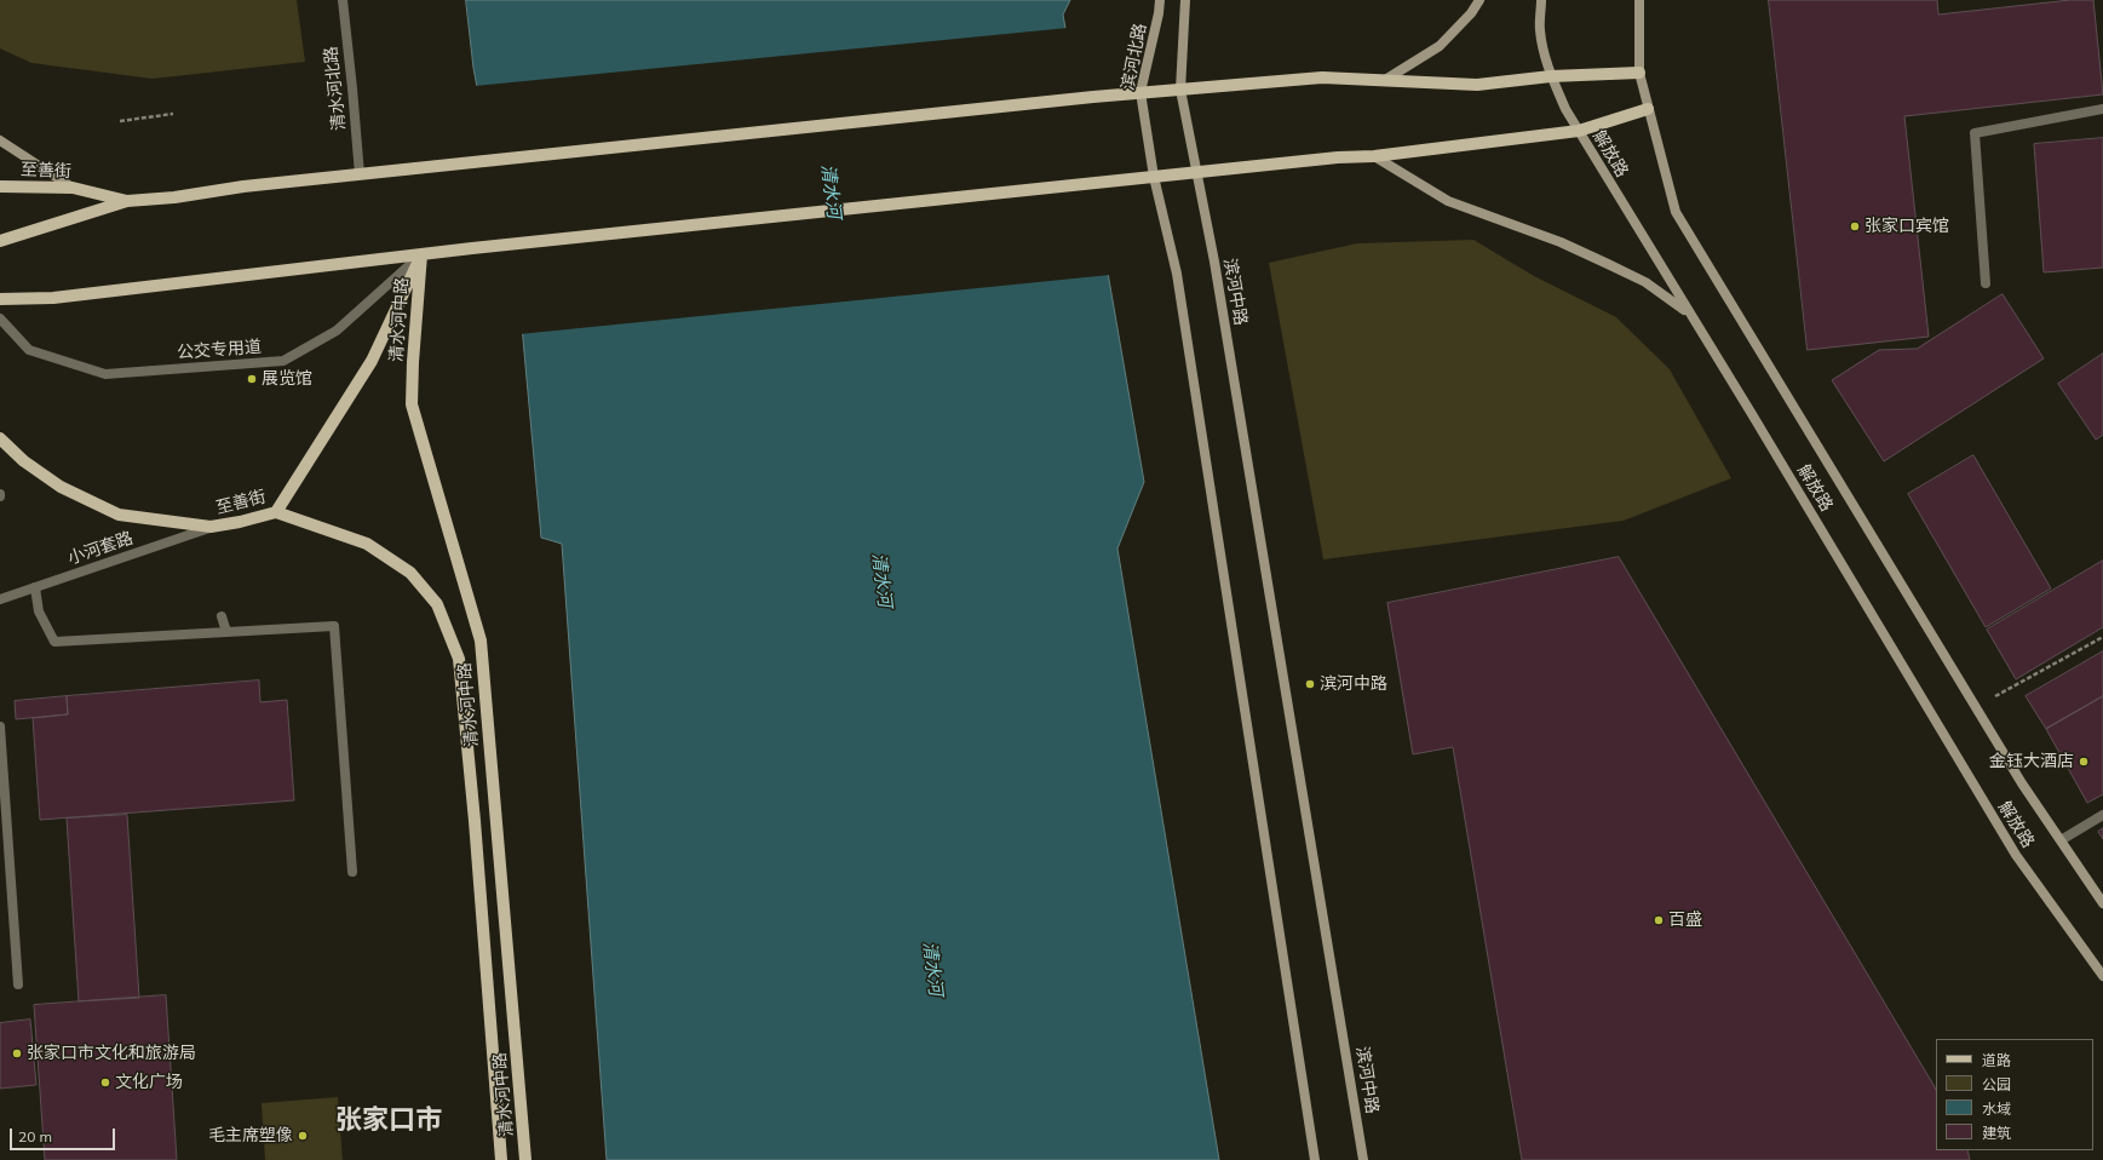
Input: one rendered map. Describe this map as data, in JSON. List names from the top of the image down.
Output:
{
  "streets": {
    "main road": [
      "滨河北路",
      "解放路",
      "至善街",
      "滨河中路",
      "清水河中路"
    ],
    "street": ["清水河北路", "公交专用道", "小河套路"]
  },
  "crossings": [
    ["滨河北路", "至善街"],
    ["清水河北路", "至善街"],
    ["解放路", "至善街"],
    ["至善街", "滨河中路"],
    ["至善街", "清水河中路"],
    ["至善街", "公交专用道"],
    ["至善街", "小河套路"],
    ["清水河中路", "公交专用道"]
  ],
  "districts": ["张家口市"],
  "water": ["清水河"],
  "places": [
    "张家口宾馆",
    "展览馆",
    "滨河中路",
    "金钰大酒店",
    "百盛",
    "张家口市文化和旅游局",
    "文化广场",
    "毛主席塑像"
  ],
  "legend": [
    "道路",
    "公园",
    "水域",
    "建筑"
  ],
  "scale_bar": "20 m"
}
